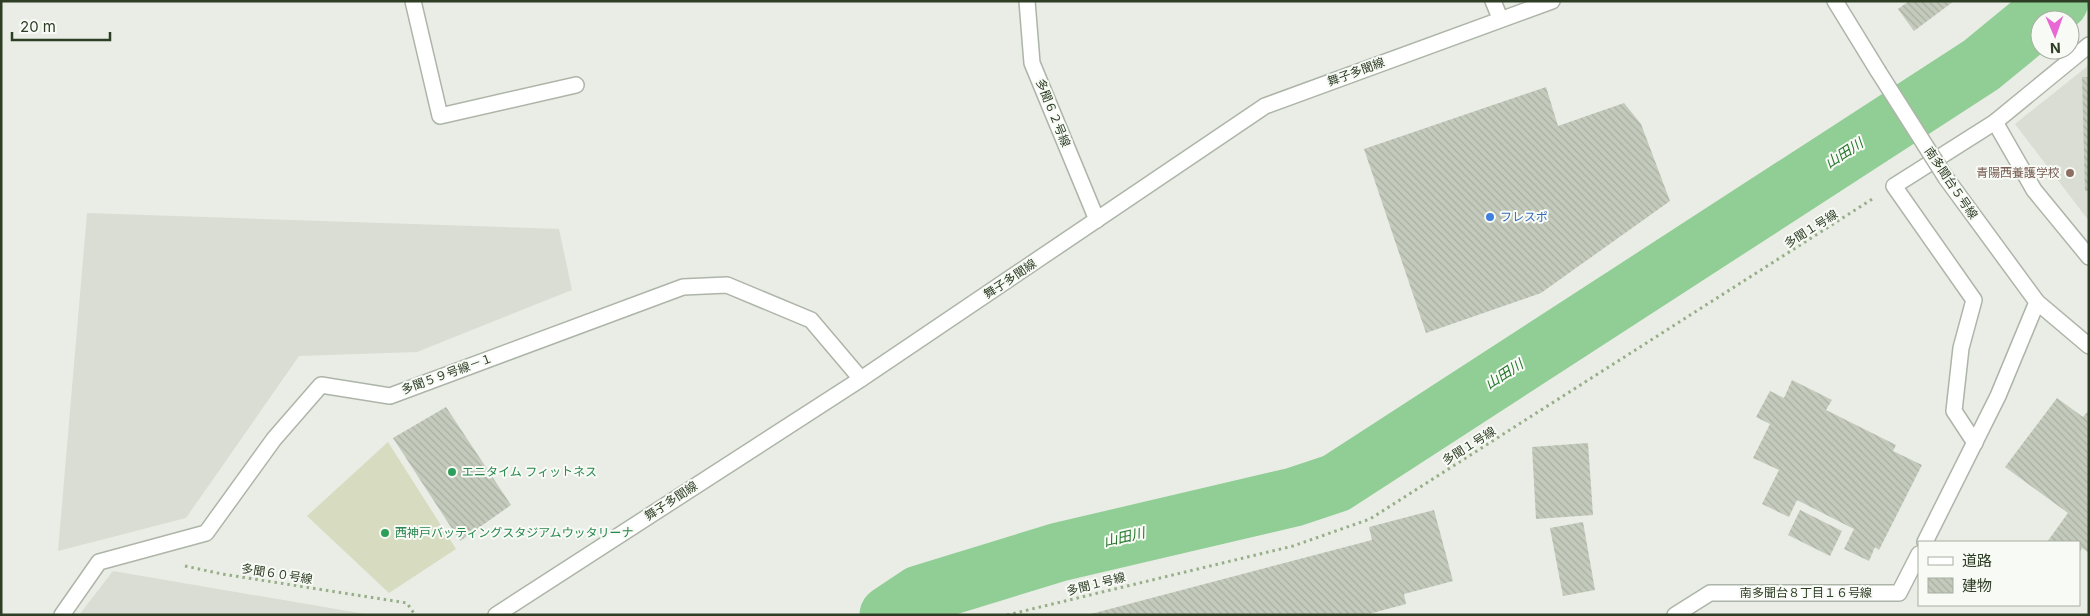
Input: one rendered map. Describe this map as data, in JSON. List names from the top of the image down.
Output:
{
  "streets": {
    "street": [
      "舞子多聞線",
      "多聞６２号線",
      "南多聞台５号線",
      "多聞５９号線－１",
      "南多聞台８丁目１６号線"
    ],
    "path": ["多聞１号線", "多聞６０号線"]
  },
  "crossings": [
    ["舞子多聞線", "多聞６２号線"],
    ["舞子多聞線", "多聞５９号線－１"]
  ],
  "water": ["山田川"],
  "places": [
    "青陽西養護学校",
    "フレスポ",
    "エニタイム フィットネス",
    "西神戸バッティングスタジアムウッタリーナ"
  ],
  "legend": ["道路", "建物"],
  "scale_bar": "20 m",
  "north": "bottom"
}
